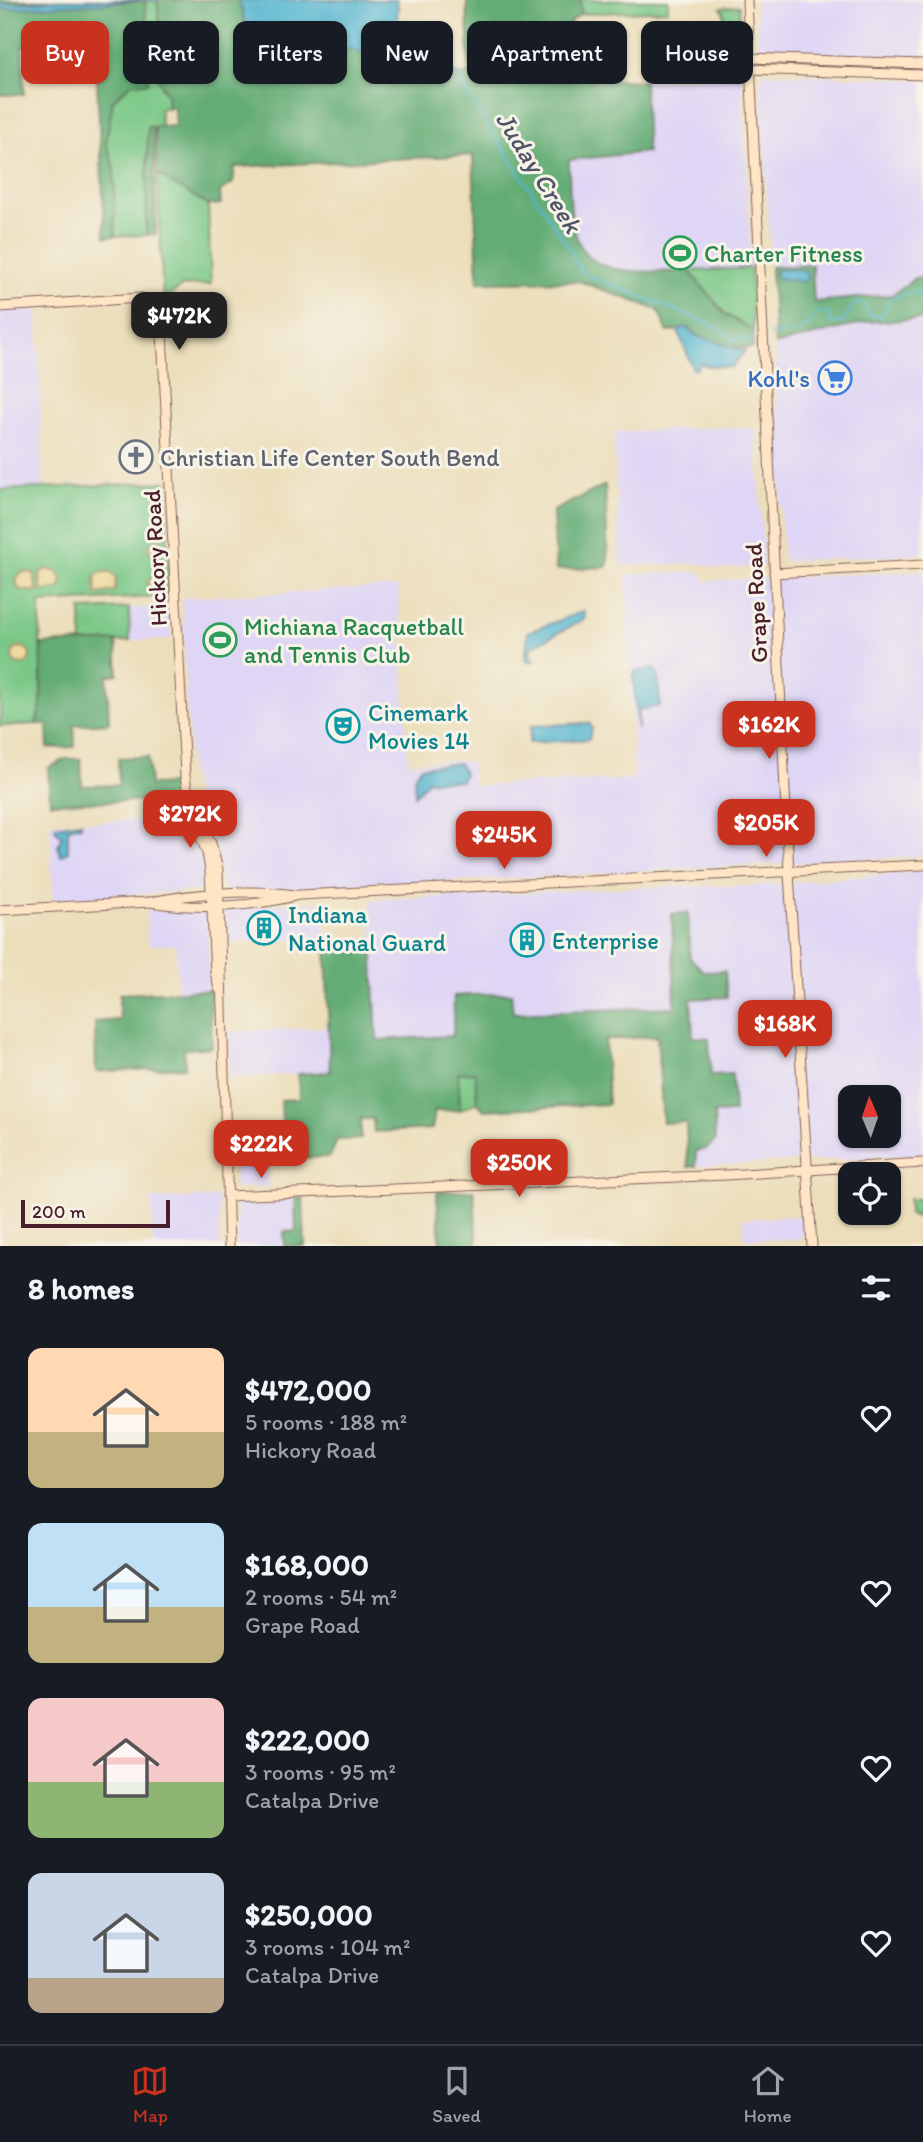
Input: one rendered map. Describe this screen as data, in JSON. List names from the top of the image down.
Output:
{
  "streets": {
    "street": ["Hickory Road", "Grape Road"]
  },
  "water": ["Juday Creek"],
  "places": {
    "sports": ["Charter Fitness", "Michiana Racquetball and Tennis Club"],
    "supermarket": ["Kohl's"],
    "church": ["Christian Life Center South Bend"],
    "theatre": ["Cinemark Movies 14"],
    "building": ["Indiana National Guard", "Enterprise"]
  },
  "scale_bar": "200 m",
  "north": "top",
  "page": {
    "chip": [
      "Buy",
      "Rent",
      "Filters",
      "New",
      "Apartment",
      "House"
    ],
    "price": [
      "$472K",
      "$162K",
      "$272K",
      "$205K",
      "$245K",
      "$168K",
      "$222K",
      "$250K"
    ],
    "scale": "200 m",
    "heading": "8 homes",
    "list": [
      {
        "name": "$472,000",
        "note": "5 rooms · 188 m² · Hickory Road"
      },
      {
        "name": "$168,000",
        "note": "2 rooms · 54 m² · Grape Road"
      },
      {
        "name": "$222,000",
        "note": "3 rooms · 95 m² · Catalpa Drive"
      },
      {
        "name": "$250,000",
        "note": "3 rooms · 104 m² · Catalpa Drive"
      }
    ],
    "tabs": ["Map", "Saved", "Home"]
  }
}
